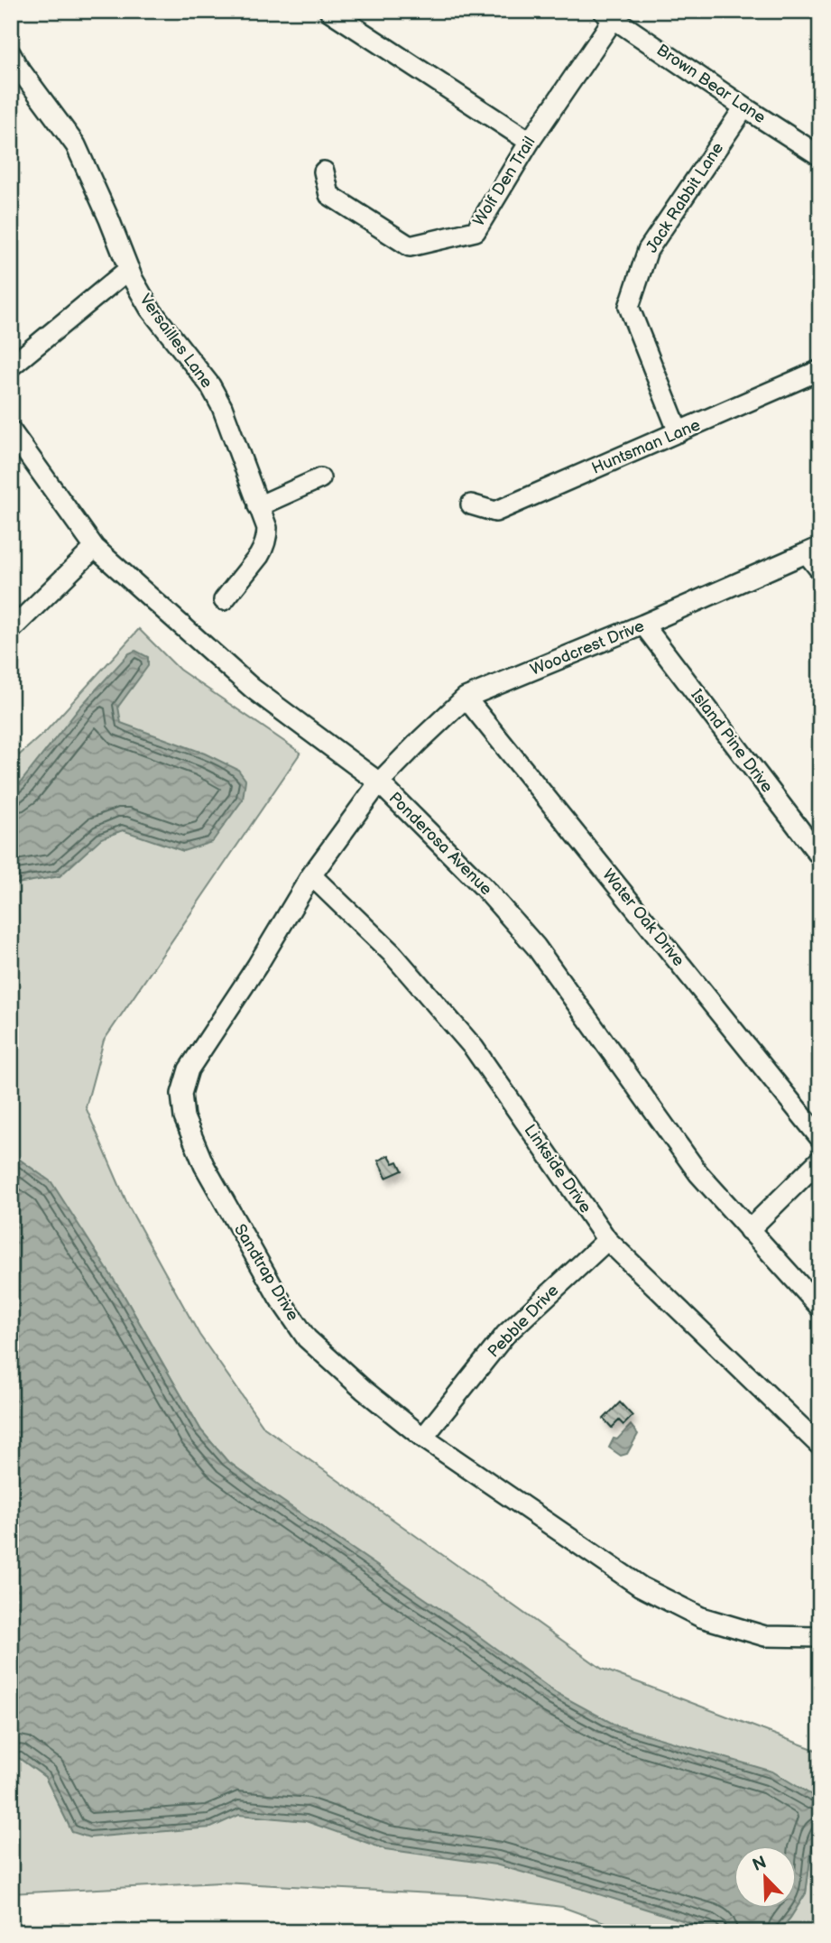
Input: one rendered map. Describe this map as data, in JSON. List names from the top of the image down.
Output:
{
  "streets": {
    "street": [
      "Brown Bear Lane",
      "Wolf Den Trail",
      "Jack Rabbit Lane",
      "Versailles Lane",
      "Huntsman Lane",
      "Woodcrest Drive",
      "Island Pine Drive",
      "Ponderosa Avenue",
      "Water Oak Drive",
      "Linkside Drive",
      "Sandtrap Drive",
      "Pebble Drive"
    ]
  },
  "crossings": [
    ["Brown Bear Lane", "Wolf Den Trail"],
    ["Brown Bear Lane", "Jack Rabbit Lane"],
    ["Jack Rabbit Lane", "Huntsman Lane"],
    ["Woodcrest Drive", "Island Pine Drive"],
    ["Woodcrest Drive", "Ponderosa Avenue"],
    ["Woodcrest Drive", "Water Oak Drive"],
    ["Woodcrest Drive", "Sandtrap Drive"],
    ["Ponderosa Avenue", "Sandtrap Drive"],
    ["Linkside Drive", "Sandtrap Drive"],
    ["Linkside Drive", "Pebble Drive"],
    ["Sandtrap Drive", "Pebble Drive"]
  ],
  "north": "top left"
}
